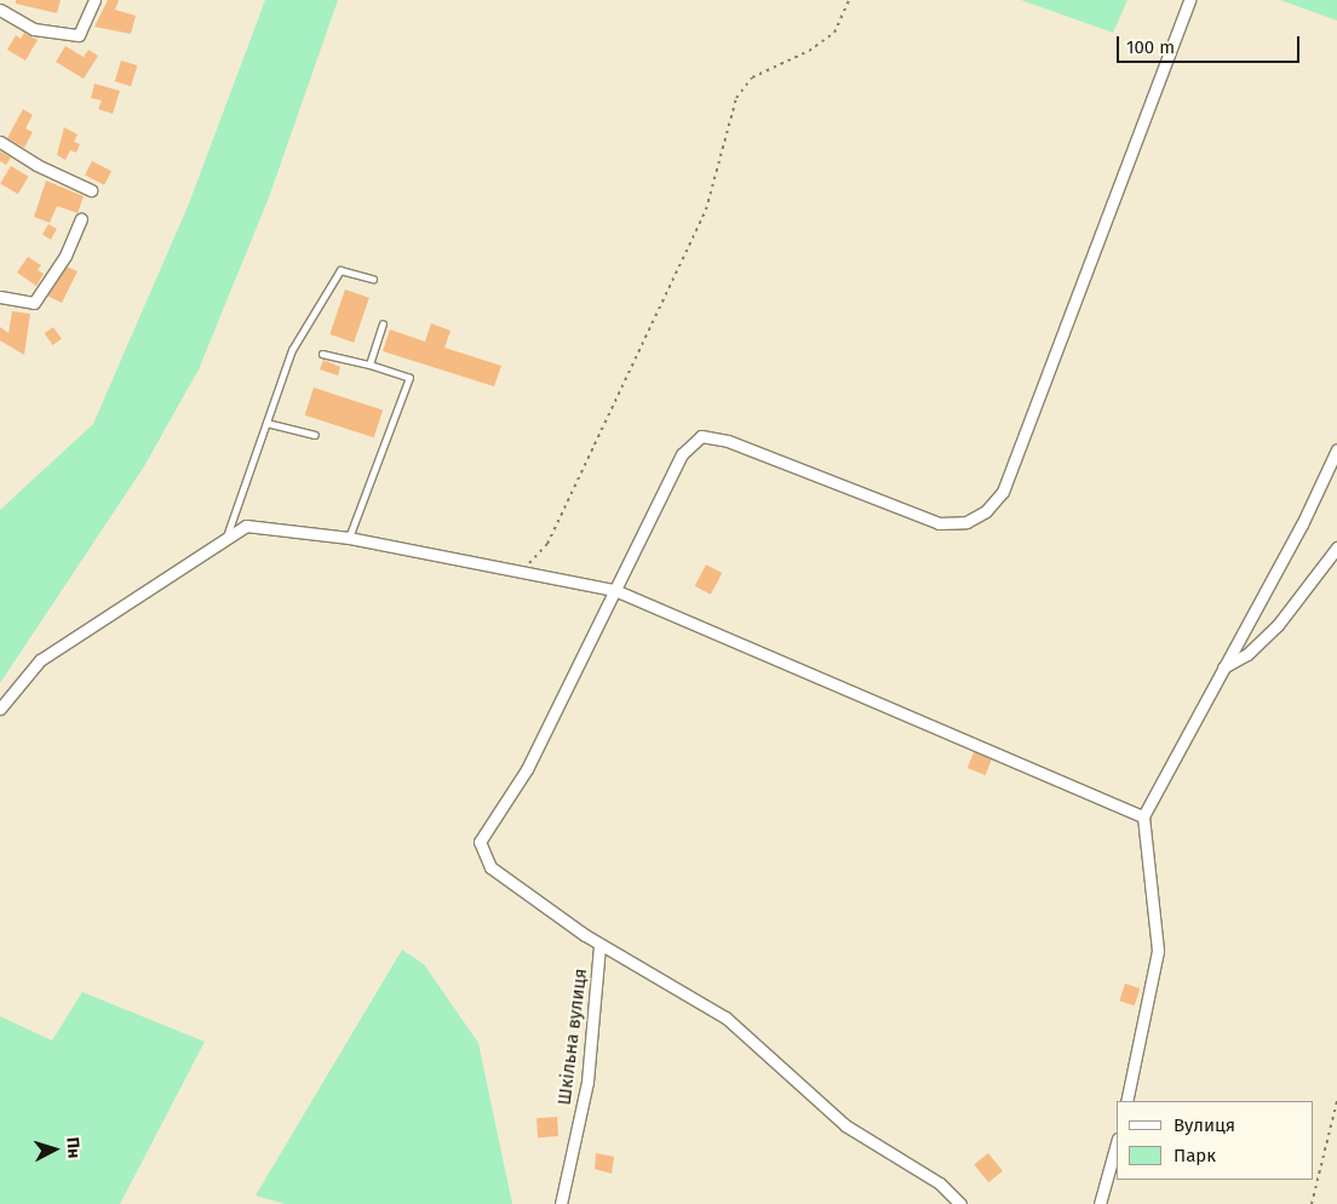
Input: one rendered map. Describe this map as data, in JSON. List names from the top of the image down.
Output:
{
  "streets": {
    "street": ["Шкільна вулиця"]
  },
  "legend": ["Вулиця", "Парк"],
  "scale_bar": "100 m",
  "north": "right"
}
